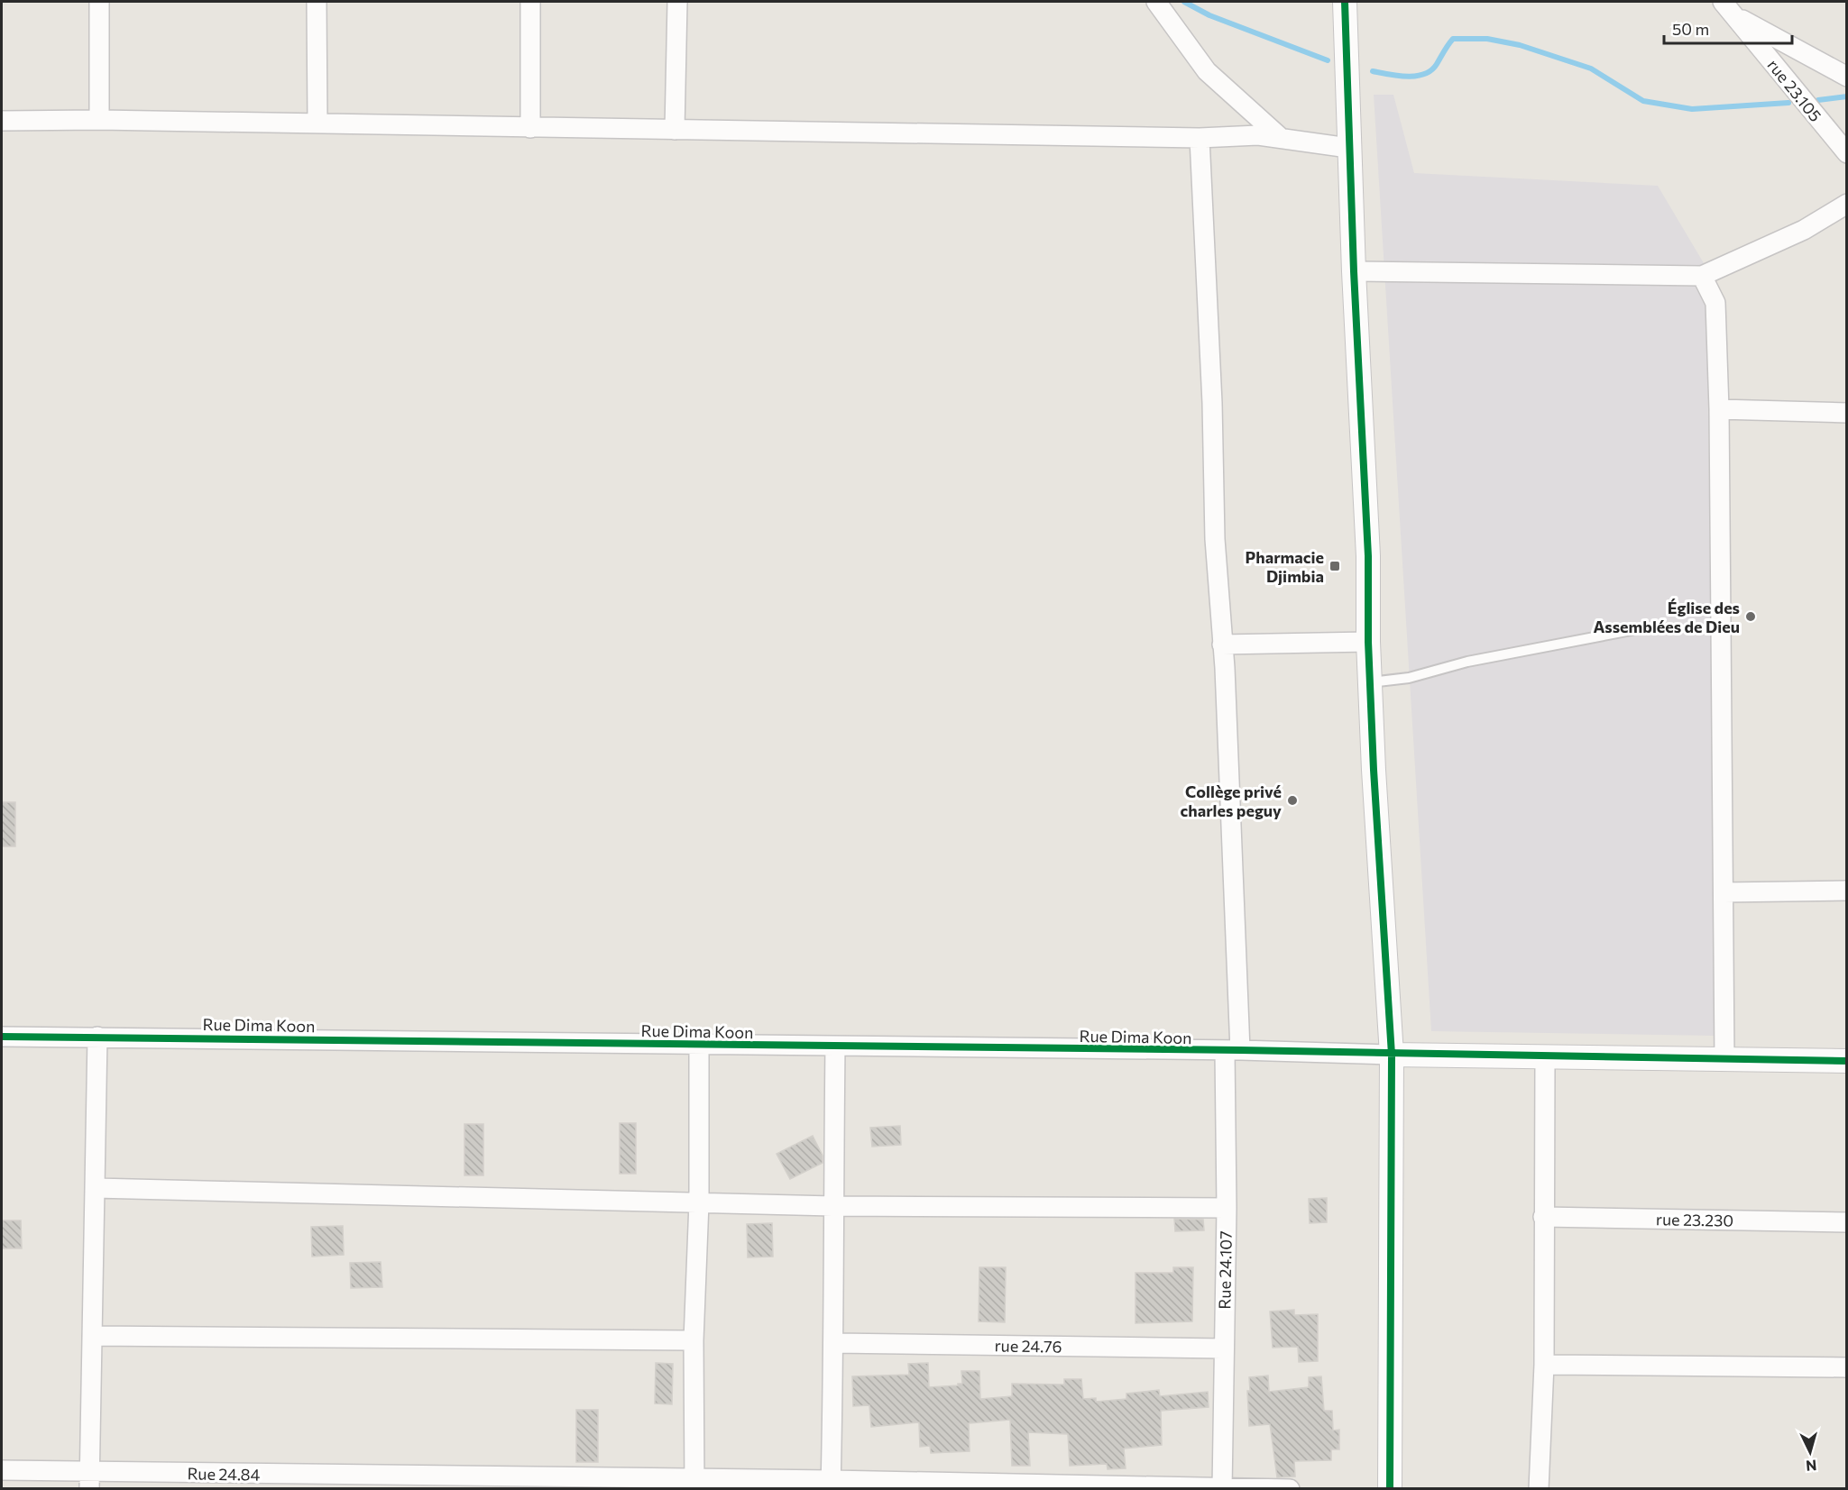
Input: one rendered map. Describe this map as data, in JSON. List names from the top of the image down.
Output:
{
  "streets": {
    "street": [
      "rue 23.105",
      "Rue Dima Koon",
      "rue 23.230",
      "Rue 24.107",
      "rue 24.76",
      "Rue 24.84"
    ]
  },
  "crossings": [
    ["Rue Dima Koon", "Rue 24.107"],
    ["Rue 24.107", "rue 24.76"],
    ["Rue 24.107", "Rue 24.84"]
  ],
  "places": {
    "transit": ["Pharmacie Djimbia"],
    "other": ["Église des Assemblées de Dieu", "Collège privé charles peguy"]
  },
  "scale_bar": "50 m",
  "north": "bottom"
}
